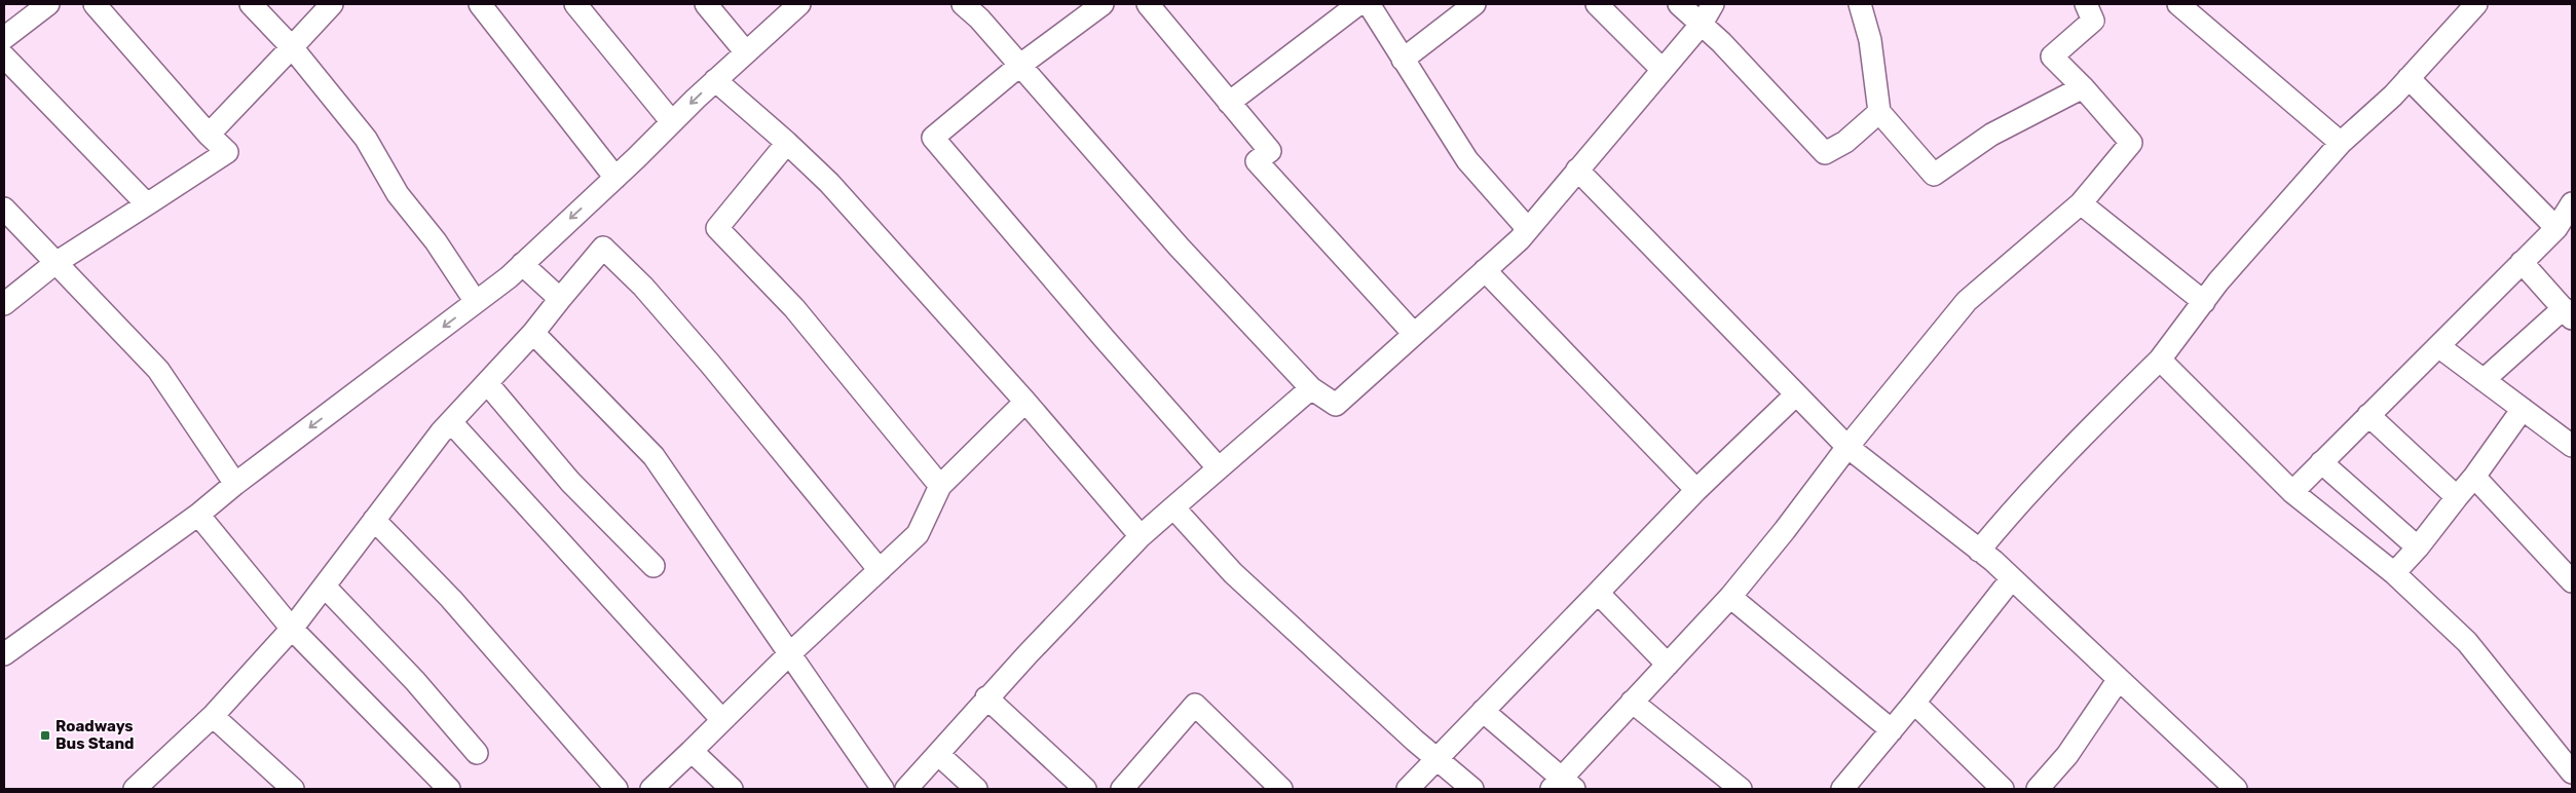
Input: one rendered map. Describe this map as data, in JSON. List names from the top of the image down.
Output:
{
  "places": {
    "transit": ["Roadways Bus Stand"]
  }
}
